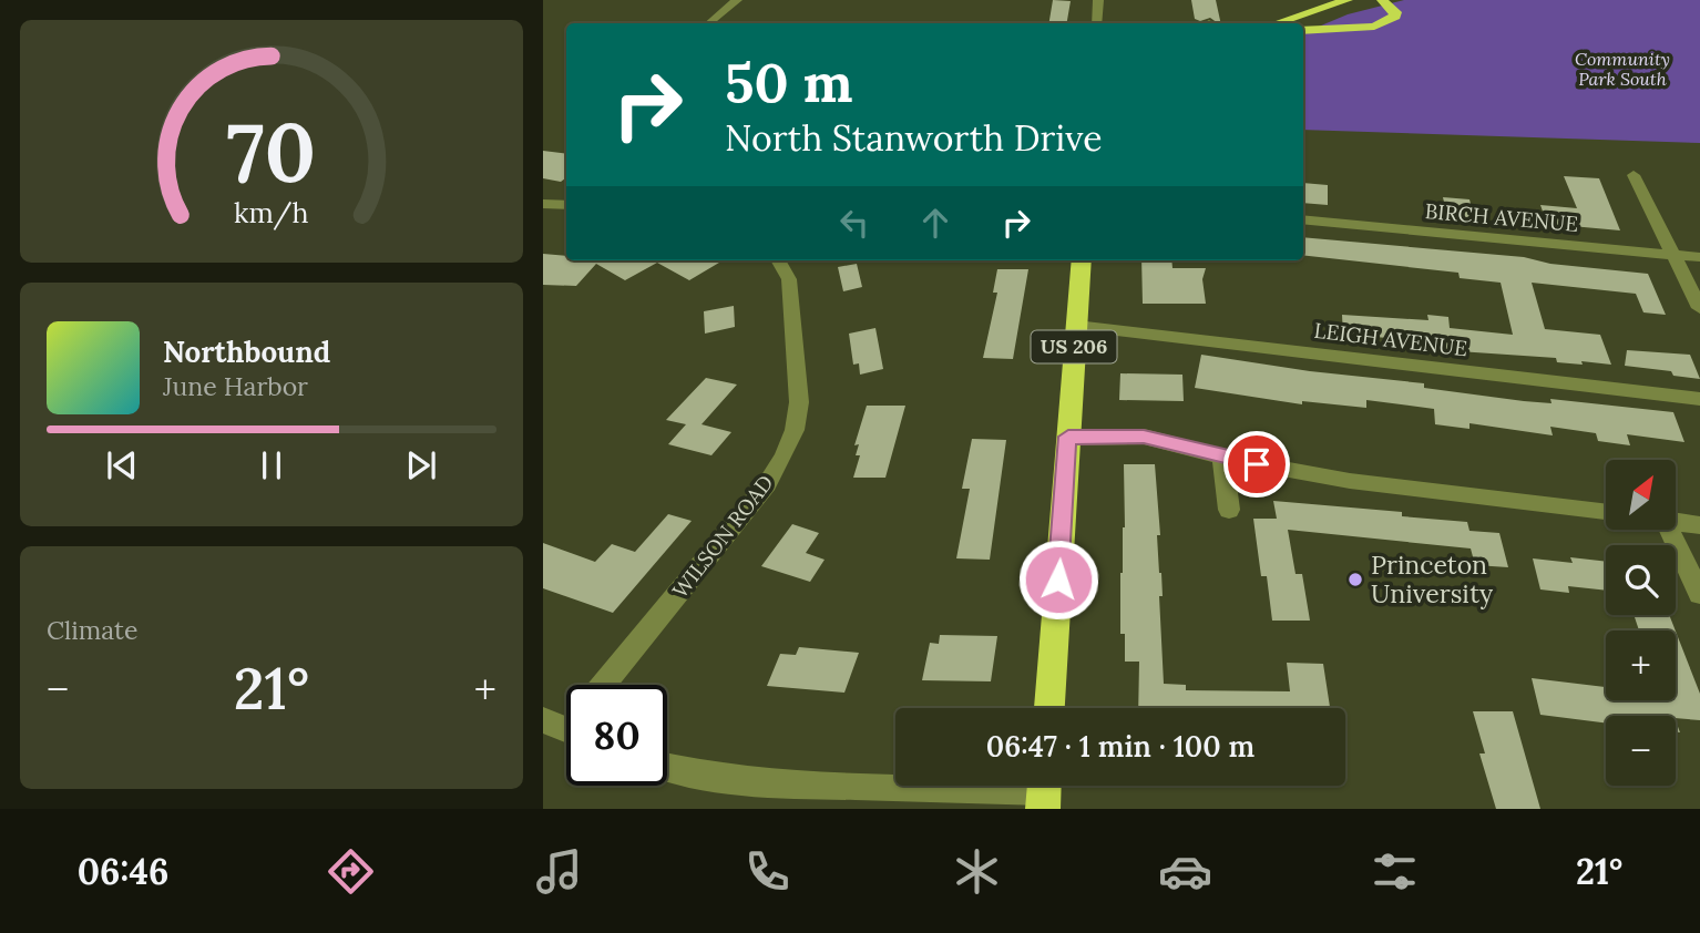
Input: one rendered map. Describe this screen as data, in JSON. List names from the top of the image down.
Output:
{
  "streets": {
    "highway": ["US 206"],
    "street": ["BIRCH AVENUE", "LEIGH AVENUE", "WILSON ROAD"]
  },
  "crossings": [
    ["LEIGH AVENUE", "US 206"]
  ],
  "parks": ["Community Park South"],
  "places": ["Princeton University"],
  "north": "top right",
  "page": {
    "turn": ["50 m", "North Stanworth Drive"],
    "song": ["Northbound", "June Harbor"],
    "map_buttons": ["+", "−"],
    "tile": "Climate",
    "heat": ["−", "21°", "+"],
    "limit": "80",
    "trip": "06:47 · 1 min · 100 m",
    "tabs": ["06:46", "21°"],
    "gauge": ["70", "km/h"]
  }
}
